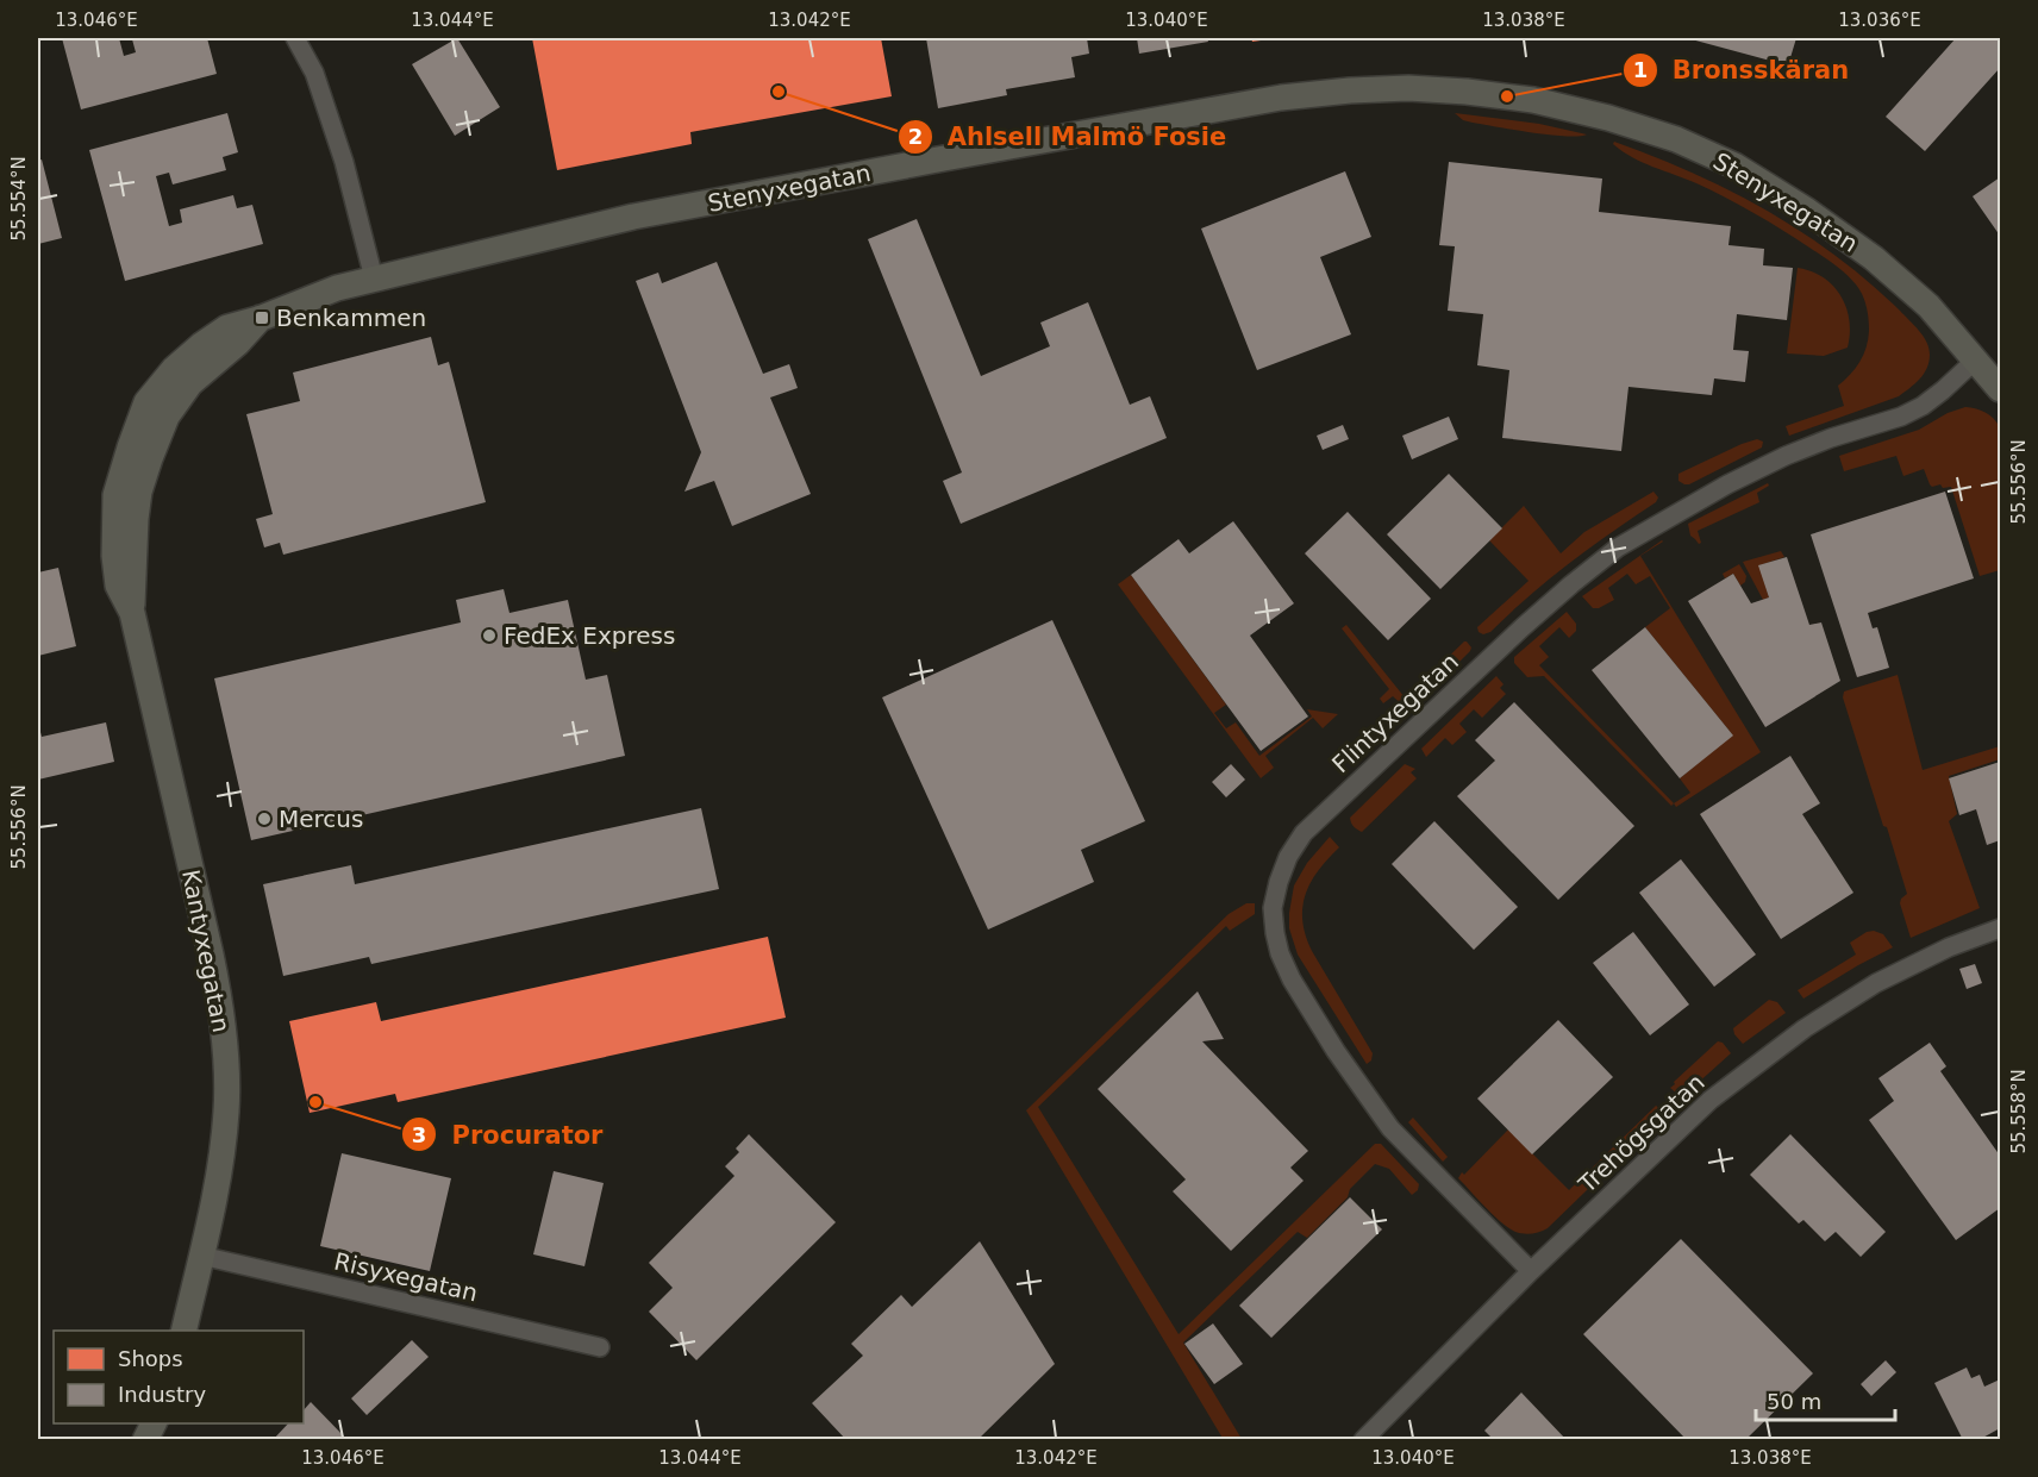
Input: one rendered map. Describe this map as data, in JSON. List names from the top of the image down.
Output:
{
  "streets": {
    "street": [
      "Stenyxegatan",
      "Flintyxegatan",
      "Kantyxegatan",
      "Trehögsgatan",
      "Risyxegatan"
    ]
  },
  "crossings": [
    ["Stenyxegatan", "Flintyxegatan"],
    ["Stenyxegatan", "Kantyxegatan"],
    ["Flintyxegatan", "Trehögsgatan"],
    ["Kantyxegatan", "Risyxegatan"]
  ],
  "places": {
    "other": [
      "Ahlsell Malmö Fosie",
      "Bronsskäran",
      "FedEx Express",
      "Mercus",
      "Procurator"
    ],
    "transit": ["Benkammen"]
  },
  "legend": ["Shops", "Industry"],
  "scale_bar": "50 m",
  "coordinates": [
    "13.046°E",
    "13.044°E",
    "13.042°E",
    "13.040°E",
    "13.038°E",
    "13.036°E",
    "55.554°N",
    "55.556°N",
    "55.558°N"
  ]
}
